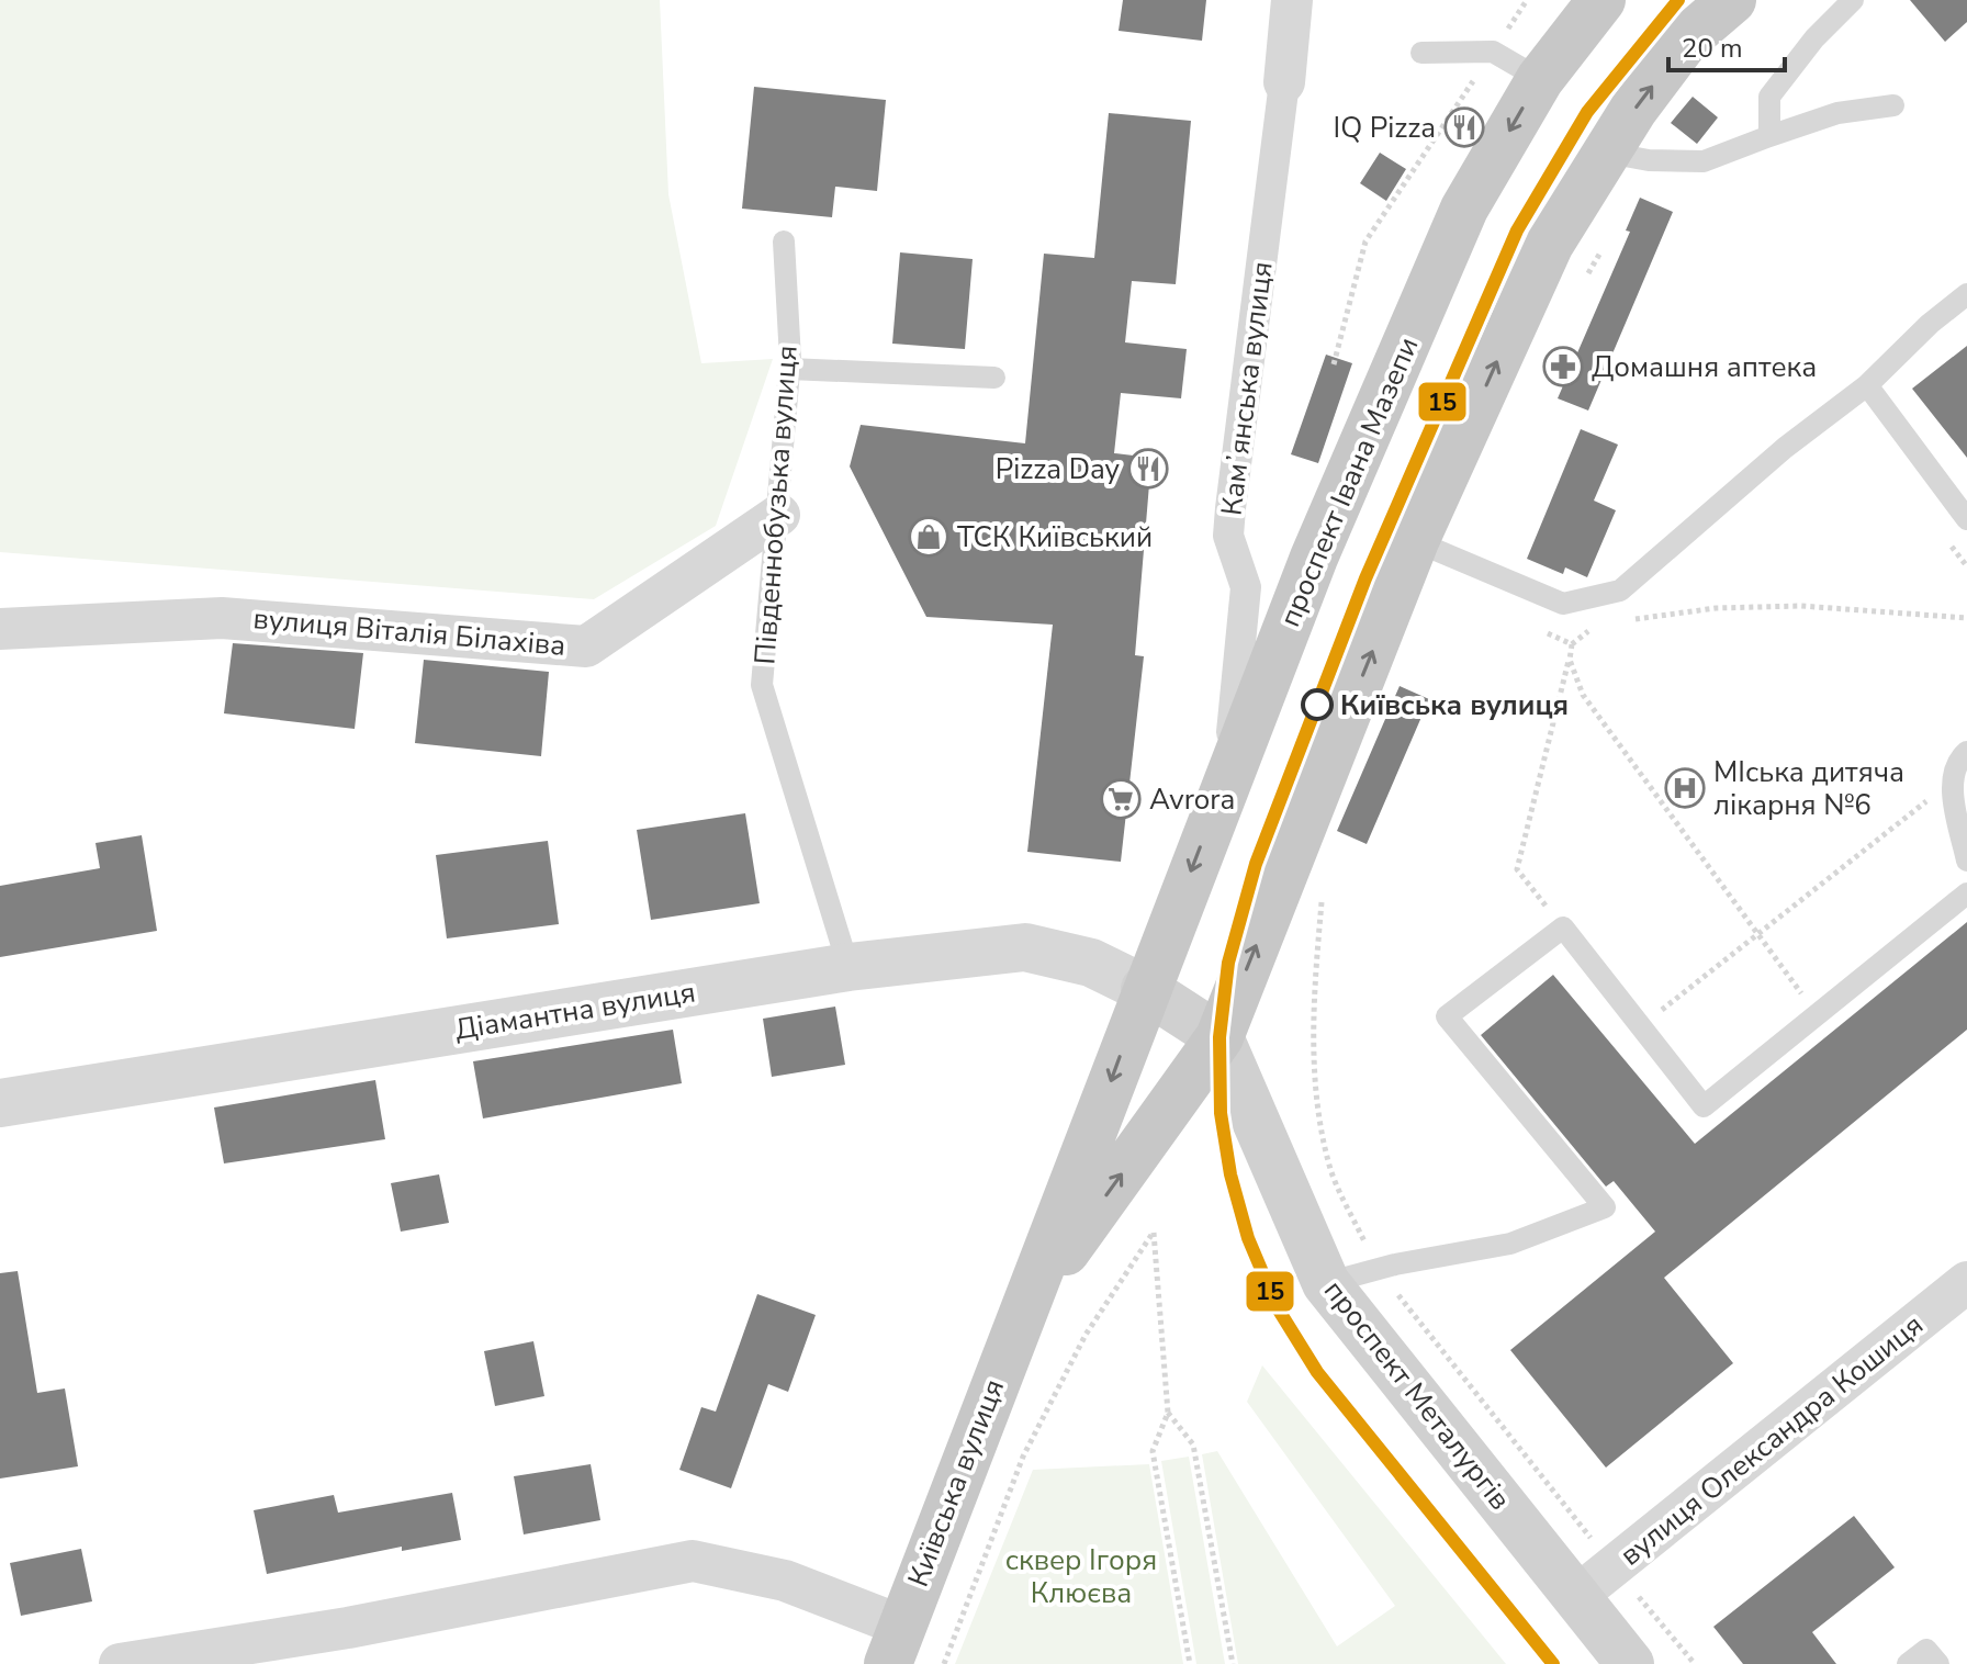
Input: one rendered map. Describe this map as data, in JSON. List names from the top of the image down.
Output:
{
  "streets": {
    "highway": ["проспект Івана Мазепи", "Київська вулиця"],
    "main road": ["проспект Металургів"],
    "street": [
      "Камʼянська вулиця",
      "вулиця Віталія Білахіва",
      "Діамантна вулиця",
      "вулиця Олександра Кошиця"
    ],
    "lane": ["Південнобузька вулиця"]
  },
  "crossings": [
    ["Камʼянська вулиця", "проспект Івана Мазепи"],
    ["проспект Івана Мазепи", "Діамантна вулиця"],
    ["проспект Івана Мазепи", "Київська вулиця"],
    ["Південнобузька вулиця", "вулиця Віталія Білахіва"],
    ["Південнобузька вулиця", "Діамантна вулиця"],
    ["Діамантна вулиця", "Київська вулиця"],
    ["проспект Металургів", "вулиця Олександра Кошиця"],
    ["проспект Металургів", "Київська вулиця"]
  ],
  "parks": ["сквер Ігоря Клюєва"],
  "places": {
    "restaurant": ["IQ Pizza", "Pizza Day"],
    "pharmacy": ["Домашня аптека"],
    "shop": ["ТСК Київський"],
    "other": ["Київська вулиця"],
    "hospital": ["МІська дитяча лікарня №6"],
    "supermarket": ["Avrora"]
  },
  "lines": ["transit line 15"],
  "scale_bar": "20 m"
}
